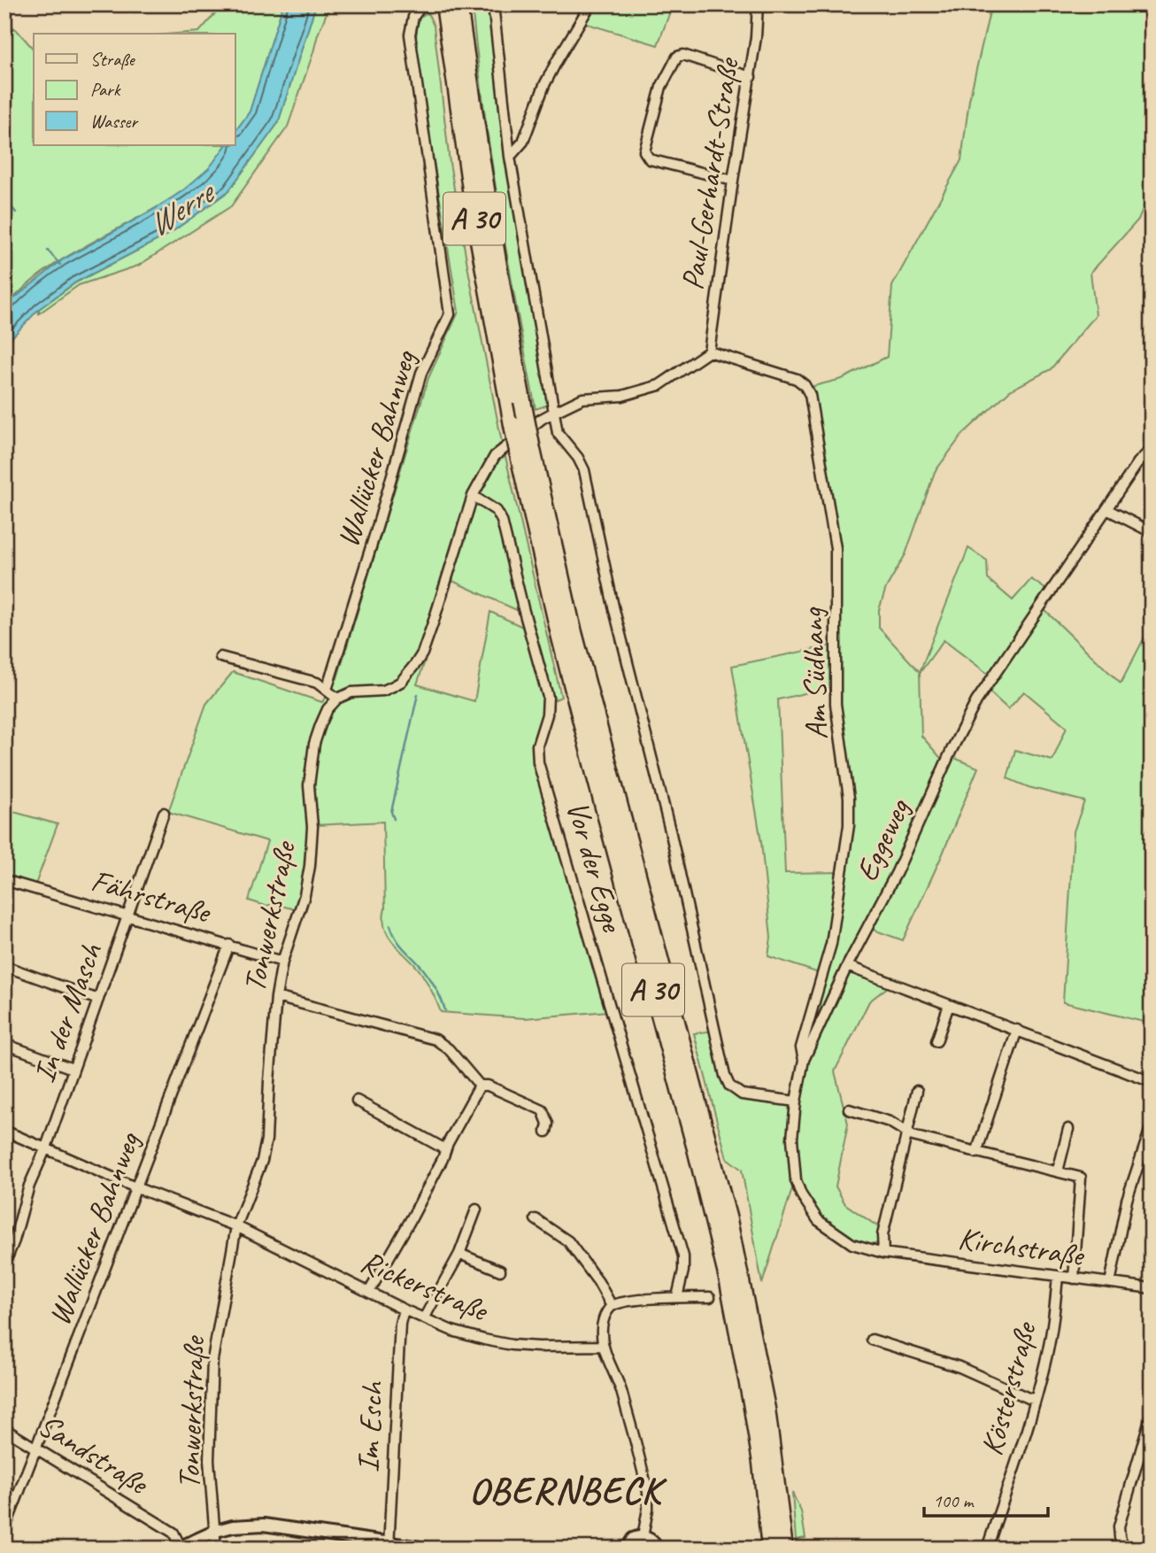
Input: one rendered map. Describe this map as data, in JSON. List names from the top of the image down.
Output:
{
  "streets": {
    "highway": ["A 30"],
    "street": [
      "Paul-Gerhardt-Straße",
      "Wallücker Bahnweg",
      "Am Südhang",
      "Eggeweg",
      "Vor der Egge",
      "Fährstraße",
      "Tonwerkstraße",
      "In der Masch",
      "Kirchstraße",
      "Rickerstraße",
      "Kösterstraße",
      "Im Esch",
      "Sandstraße"
    ]
  },
  "crossings": [
    ["Paul-Gerhardt-Straße", "Am Südhang"],
    ["Wallücker Bahnweg", "Fährstraße"],
    ["Wallücker Bahnweg", "Rickerstraße"],
    ["Wallücker Bahnweg", "Sandstraße"],
    ["Am Südhang", "Eggeweg"],
    ["Eggeweg", "Kirchstraße"],
    ["Fährstraße", "Tonwerkstraße"],
    ["Fährstraße", "In der Masch"],
    ["Tonwerkstraße", "Rickerstraße"],
    ["In der Masch", "Rickerstraße"],
    ["Kirchstraße", "Kösterstraße"],
    ["Rickerstraße", "Im Esch"]
  ],
  "districts": ["OBERNBECK"],
  "water": ["Werre"],
  "legend": ["Straße", "Park", "Wasser"],
  "scale_bar": "100 m"
}
